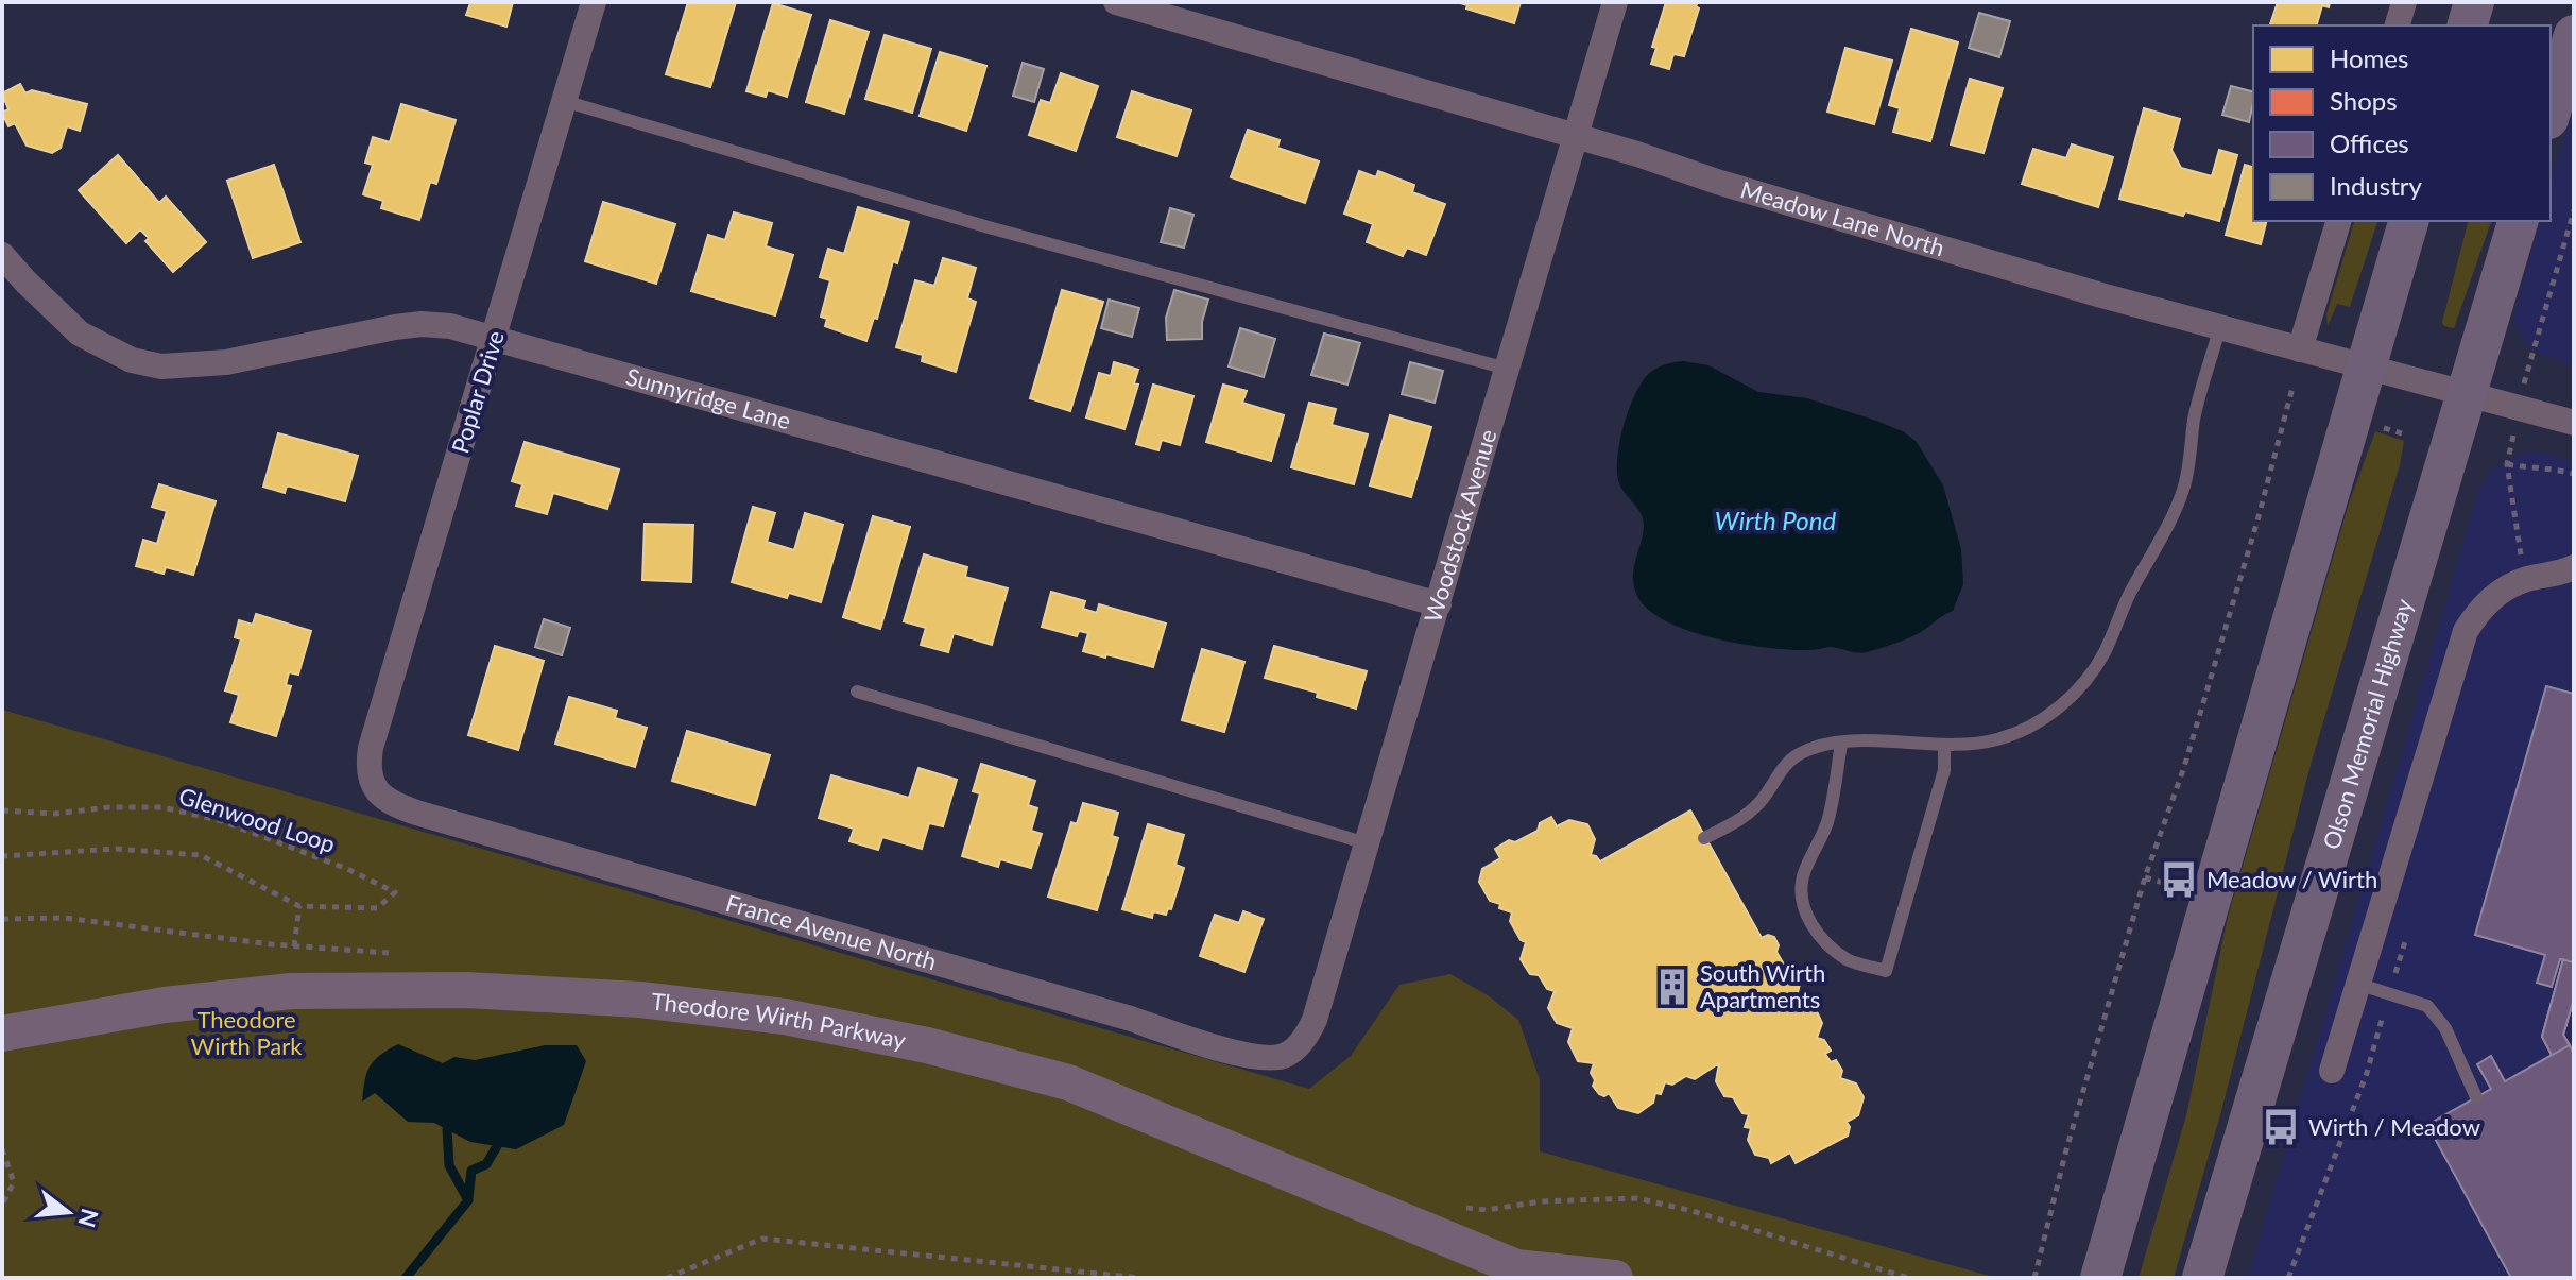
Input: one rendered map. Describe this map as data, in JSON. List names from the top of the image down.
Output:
{
  "streets": {
    "main road": ["Olson Memorial Highway"],
    "street": [
      "Meadow Lane North",
      "Poplar Drive",
      "Sunnyridge Lane",
      "Woodstock Avenue",
      "France Avenue North",
      "Theodore Wirth Parkway"
    ],
    "path": ["Glenwood Loop"]
  },
  "crossings": [
    ["Meadow Lane North", "Woodstock Avenue"],
    ["Meadow Lane North", "Olson Memorial Highway"],
    ["Poplar Drive", "Sunnyridge Lane"],
    ["Poplar Drive", "France Avenue North"],
    ["Sunnyridge Lane", "Woodstock Avenue"],
    ["Woodstock Avenue", "France Avenue North"]
  ],
  "water": ["Wirth Pond"],
  "parks": ["Theodore Wirth Park"],
  "places": {
    "bus stop": ["Meadow / Wirth", "Wirth / Meadow"],
    "building": ["South Wirth Apartments"]
  },
  "legend": [
    "Homes",
    "Shops",
    "Offices",
    "Industry"
  ],
  "north": "right"
}
